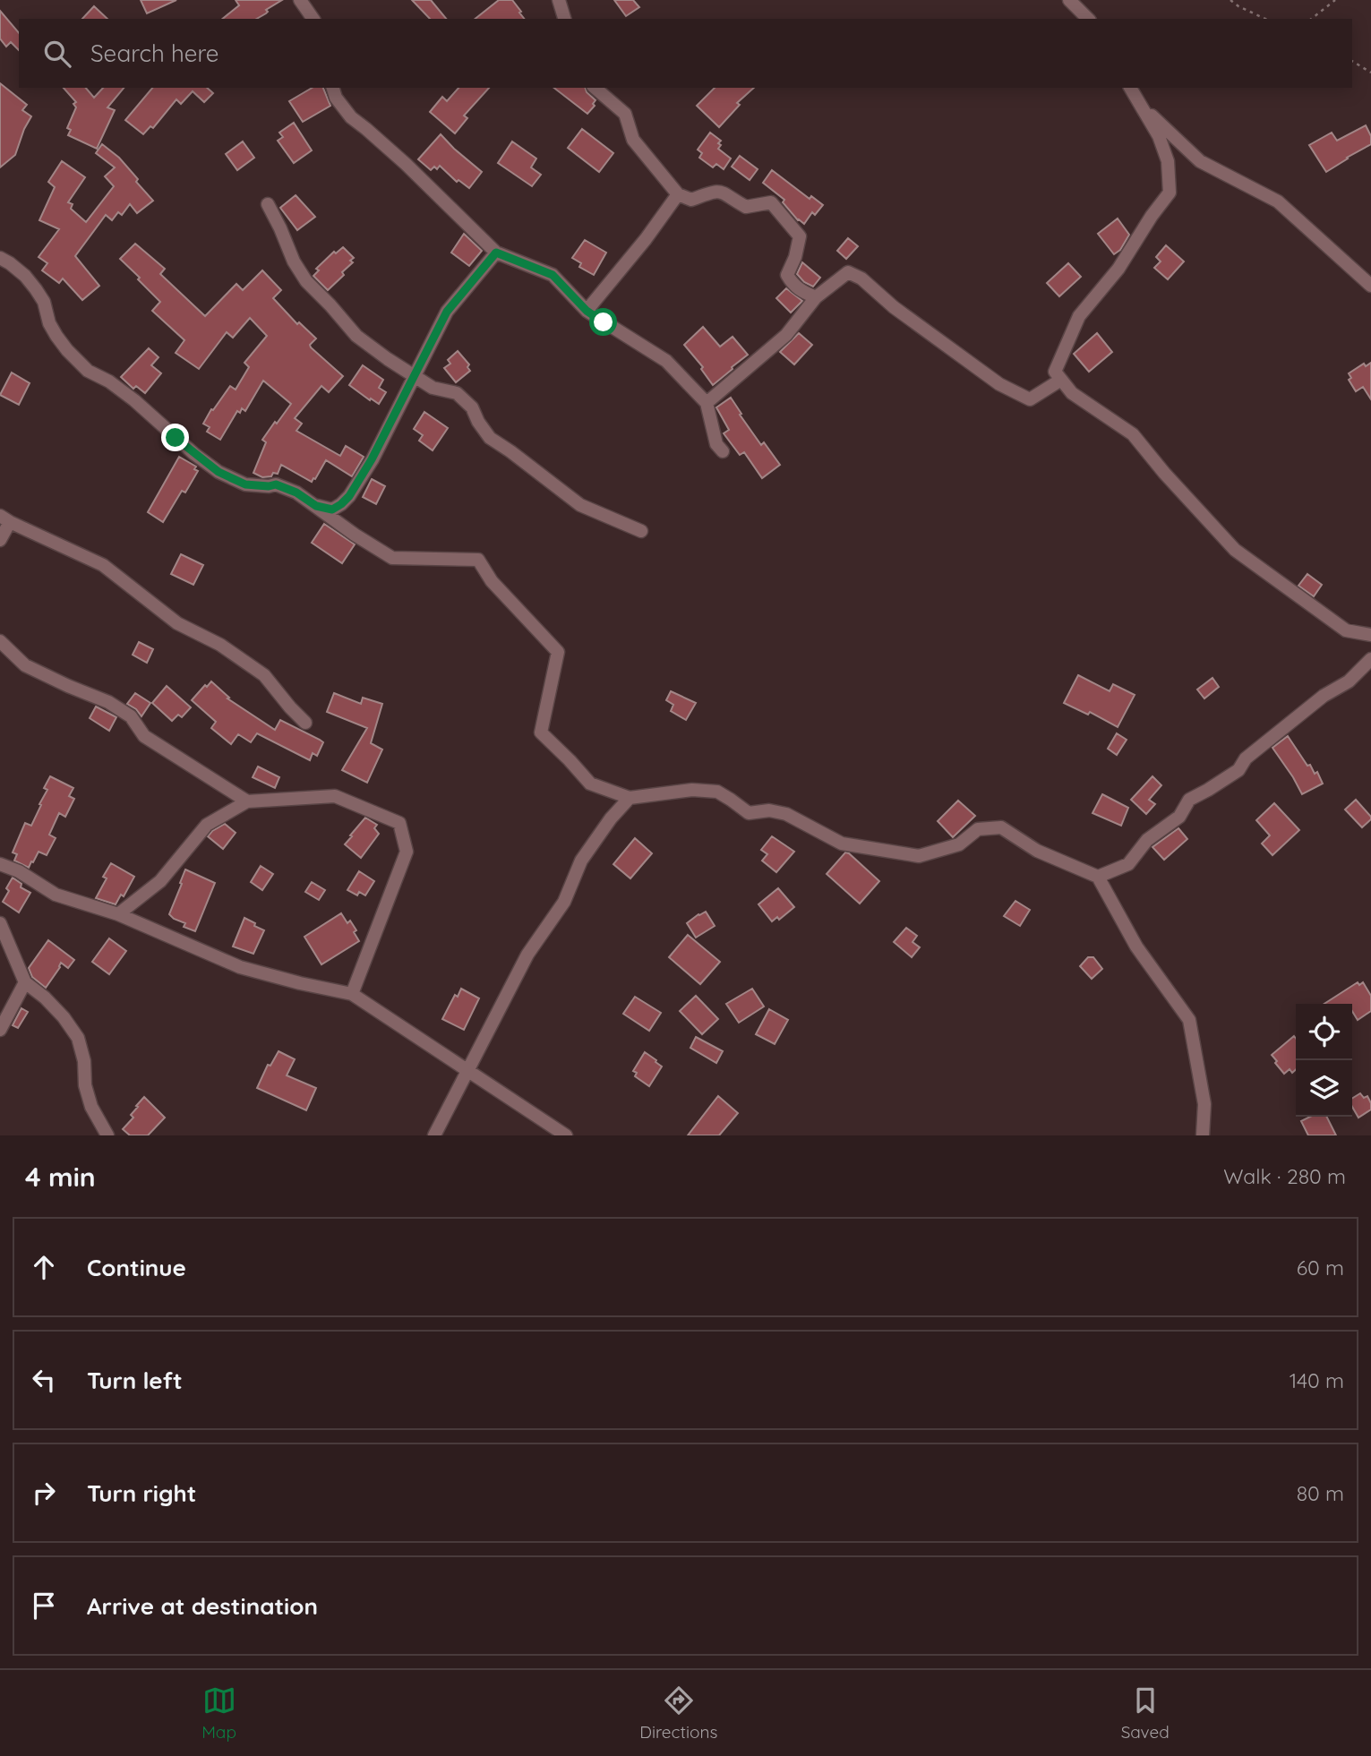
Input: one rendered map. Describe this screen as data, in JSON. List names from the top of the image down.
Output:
{
  "page": {
    "search": "Search here",
    "heading": ["4 min", "Walk · 280 m"],
    "list": [
      ["Continue", "60 m"],
      ["Turn left", "140 m"],
      ["Turn right", "80 m"],
      "Arrive at destination"
    ],
    "nav": ["Map", "Directions", "Saved"]
  }
}
